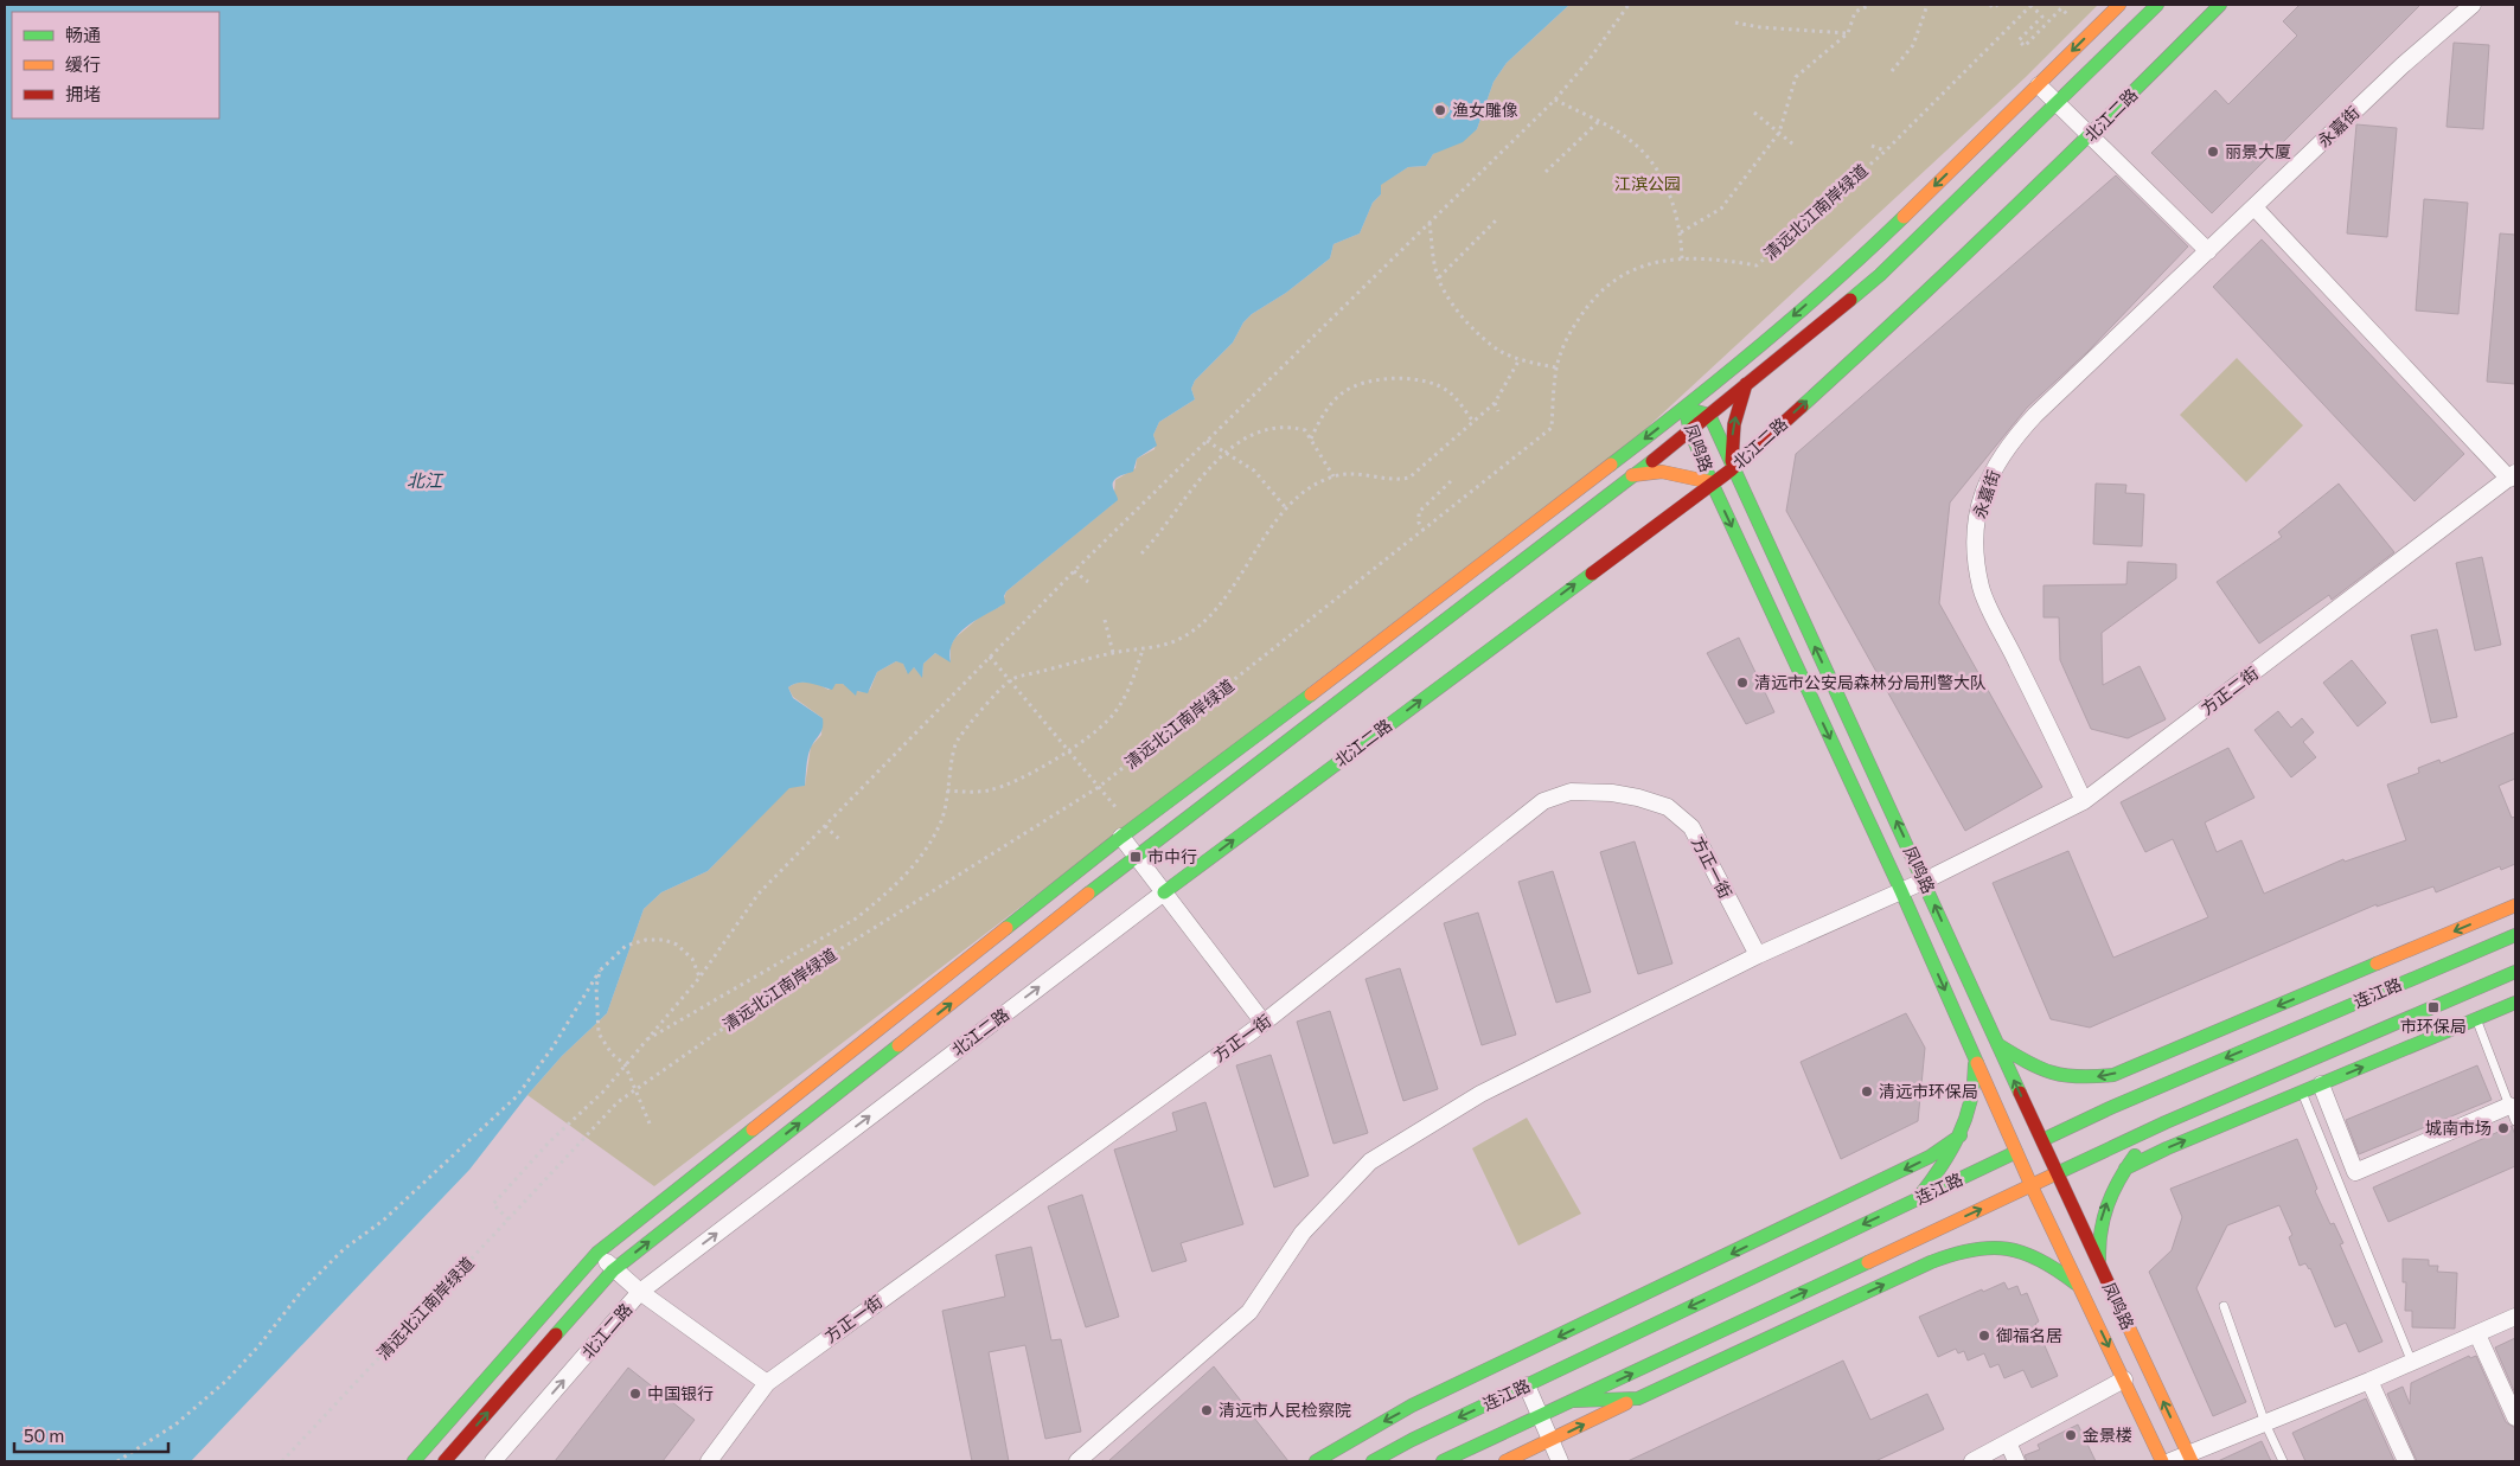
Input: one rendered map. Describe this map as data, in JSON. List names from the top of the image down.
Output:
{
  "streets": {
    "main road": ["北江二路", "凤鸣路", "连江路"],
    "street": ["永嘉街", "方正二街", "方正一街"],
    "path": ["清远北江南岸绿道"]
  },
  "crossings": [
    ["北江二路", "凤鸣路"],
    ["永嘉街", "方正二街"],
    ["凤鸣路", "方正二街"],
    ["凤鸣路", "连江路"]
  ],
  "water": ["北江"],
  "parks": ["江滨公园"],
  "places": {
    "other": [
      "渔女雕像",
      "丽景大厦",
      "清远市公安局森林分局刑警大队",
      "清远市环保局",
      "城南市场",
      "御福名居",
      "中国银行",
      "清远市人民检察院",
      "金景楼"
    ],
    "transit": ["市中行", "市环保局"]
  },
  "legend": ["畅通", "缓行", "拥堵"],
  "scale_bar": "50 m"
}
